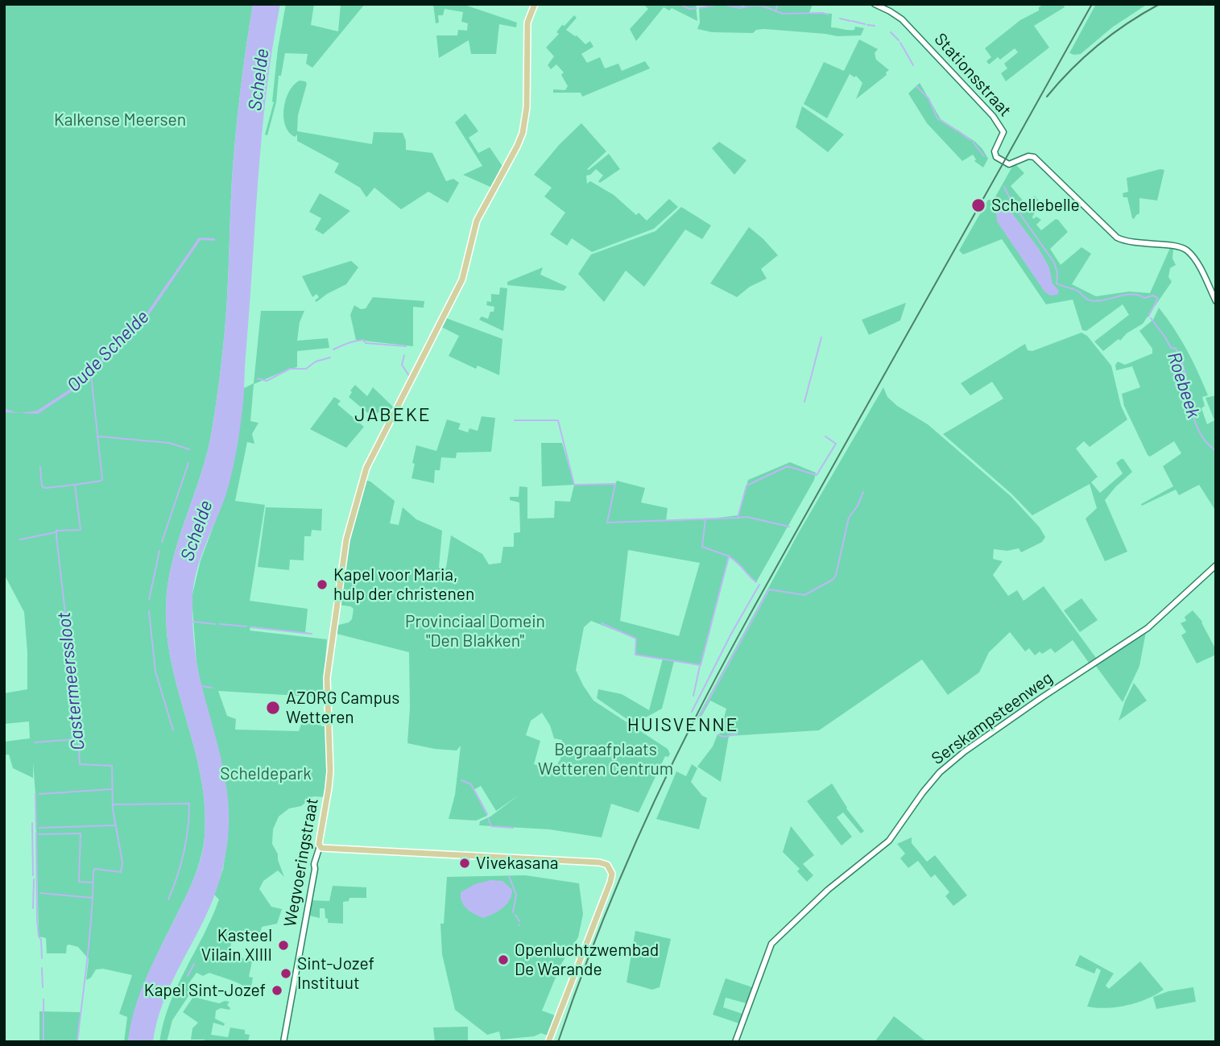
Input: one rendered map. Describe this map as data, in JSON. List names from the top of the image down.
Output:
{
  "streets": {
    "main road": ["Wegvoeringstraat"],
    "street": ["Stationsstraat", "Serskampsteenweg"]
  },
  "districts": ["JABEKE", "HUISVENNE"],
  "water": [
    "Schelde",
    "Oude Schelde",
    "Roebeek",
    "Castermeerssloot"
  ],
  "parks": [
    "Kalkense Meersen",
    "Provinciaal Domein \"Den Blakken\"",
    "Begraafplaats Wetteren Centrum",
    "Scheldepark"
  ],
  "places": [
    "Schellebelle",
    "Kapel voor Maria, hulp der christenen",
    "AZORG Campus Wetteren",
    "Vivekasana",
    "Kasteel Vilain XIIII",
    "Openluchtzwembad De Warande",
    "Sint-Jozef Instituut",
    "Kapel Sint-Jozef"
  ]
}
